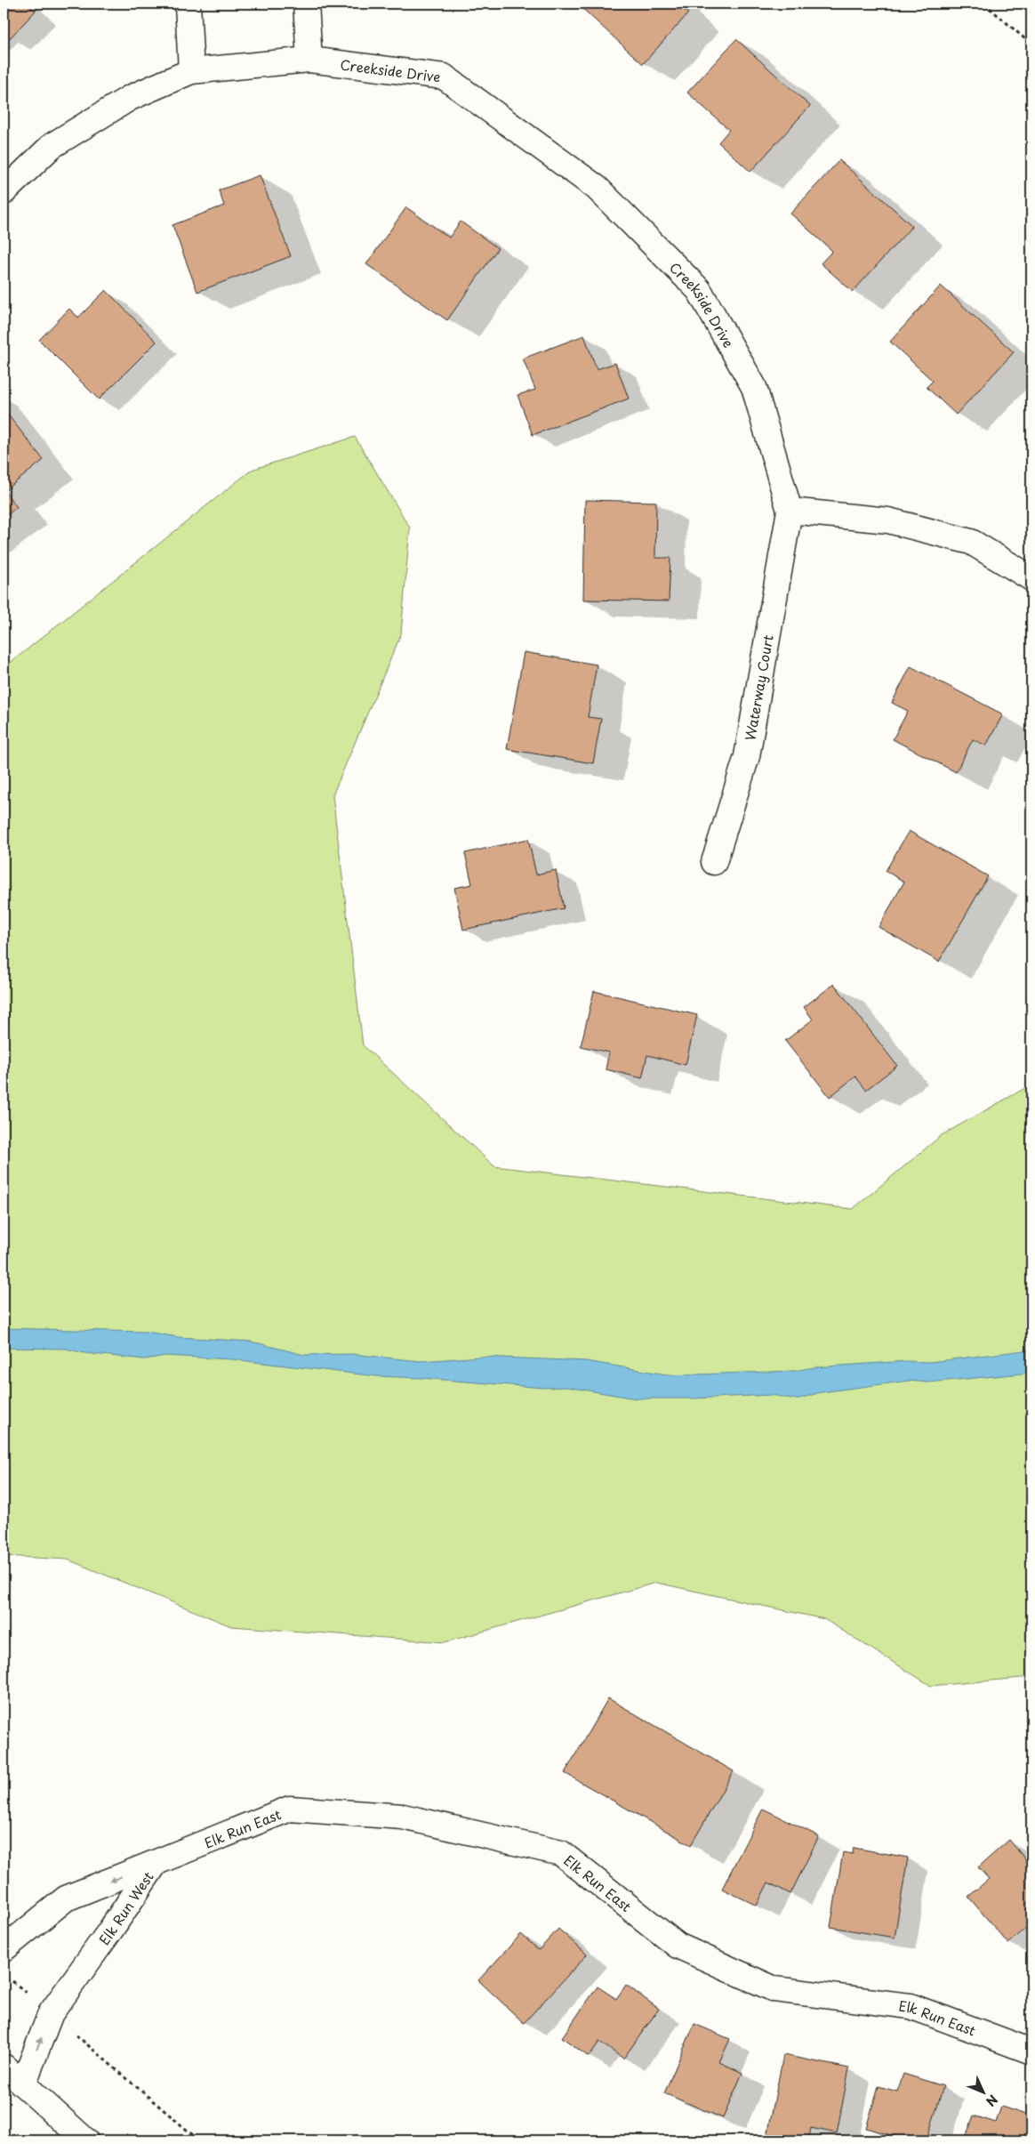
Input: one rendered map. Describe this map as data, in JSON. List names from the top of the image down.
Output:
{
  "streets": {
    "street": [
      "Creekside Drive",
      "Waterway Court",
      "Elk Run East",
      "Elk Run West"
    ]
  },
  "crossings": [
    ["Creekside Drive", "Waterway Court"],
    ["Elk Run East", "Elk Run West"]
  ],
  "north": "bottom right"
}
